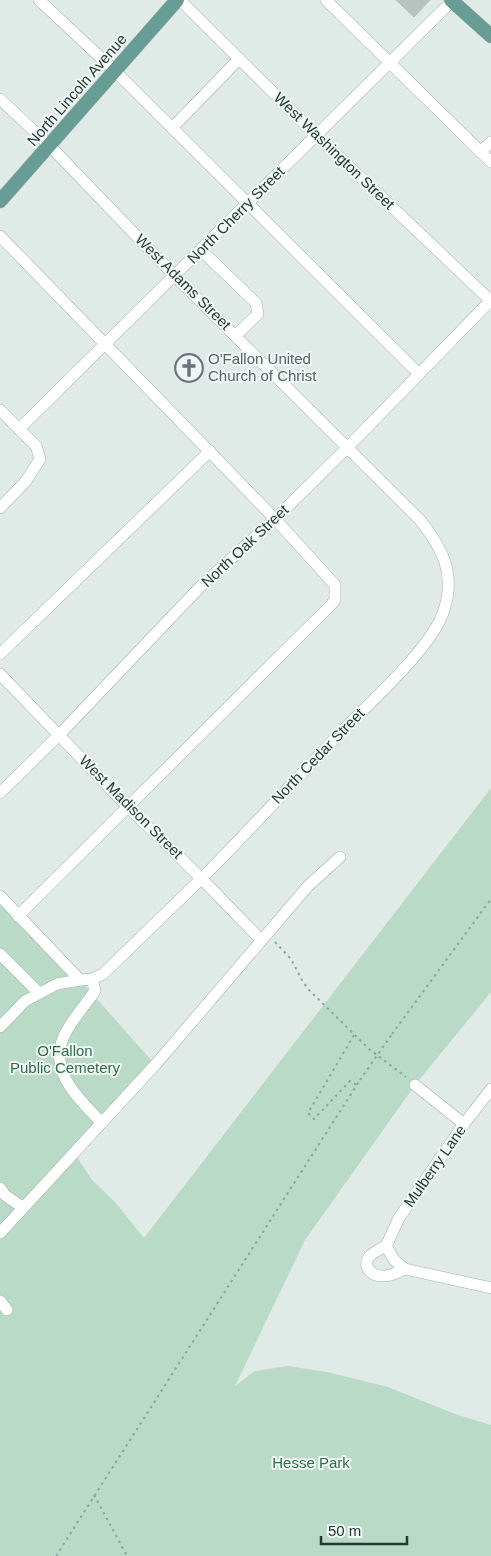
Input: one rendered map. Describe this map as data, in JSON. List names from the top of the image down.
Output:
{
  "streets": {
    "main road": ["North Lincoln Avenue"],
    "street": [
      "West Washington Street",
      "North Cherry Street",
      "West Adams Street",
      "North Oak Street",
      "North Cedar Street",
      "West Madison Street",
      "Mulberry Lane"
    ]
  },
  "crossings": [
    ["North Lincoln Avenue", "West Washington Street"],
    ["North Lincoln Avenue", "West Adams Street"],
    ["West Washington Street", "North Cherry Street"],
    ["West Washington Street", "North Oak Street"],
    ["North Cherry Street", "West Adams Street"],
    ["West Adams Street", "North Oak Street"],
    ["West Adams Street", "North Cedar Street"],
    ["North Oak Street", "West Madison Street"],
    ["North Cedar Street", "West Madison Street"]
  ],
  "parks": ["O'Fallon Public Cemetery", "Hesse Park"],
  "places": {
    "church": ["O'Fallon United Church of Christ"]
  },
  "scale_bar": "50 m"
}
